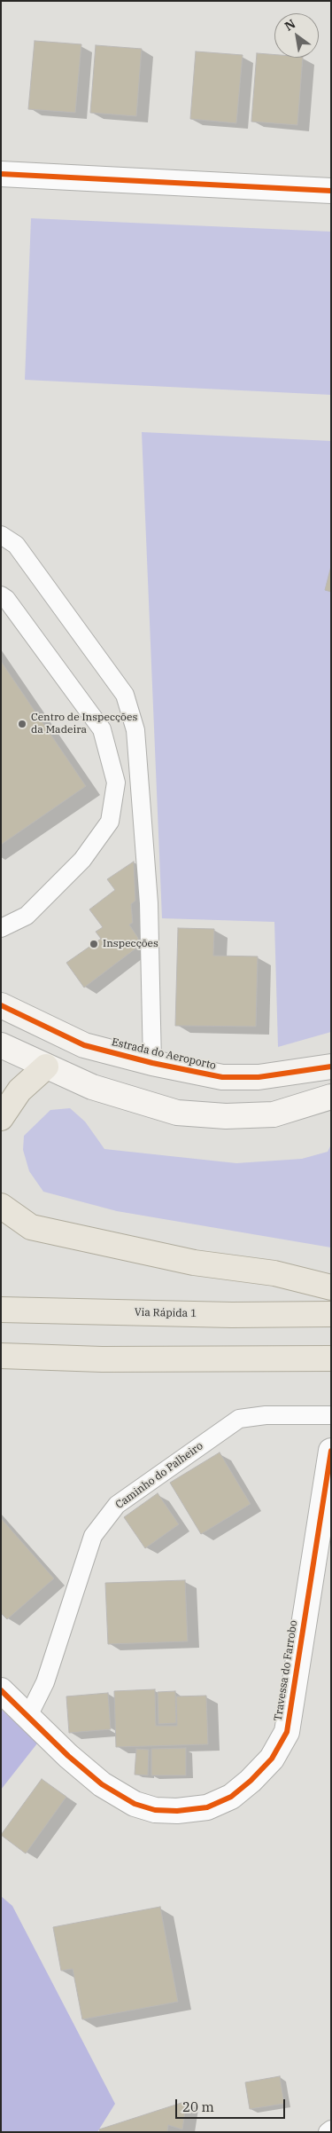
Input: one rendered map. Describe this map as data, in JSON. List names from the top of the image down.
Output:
{
  "streets": {
    "highway": ["Via Rápida 1"],
    "main road": ["Estrada do Aeroporto"],
    "street": ["Travessa do Farrobo"],
    "lane": ["Caminho do Palheiro"]
  },
  "crossings": [
    ["Caminho do Palheiro", "Travessa do Farrobo"]
  ],
  "places": ["Centro de Inspecções da Madeira", "Inspecções"],
  "scale_bar": "20 m",
  "north": "top left"
}
